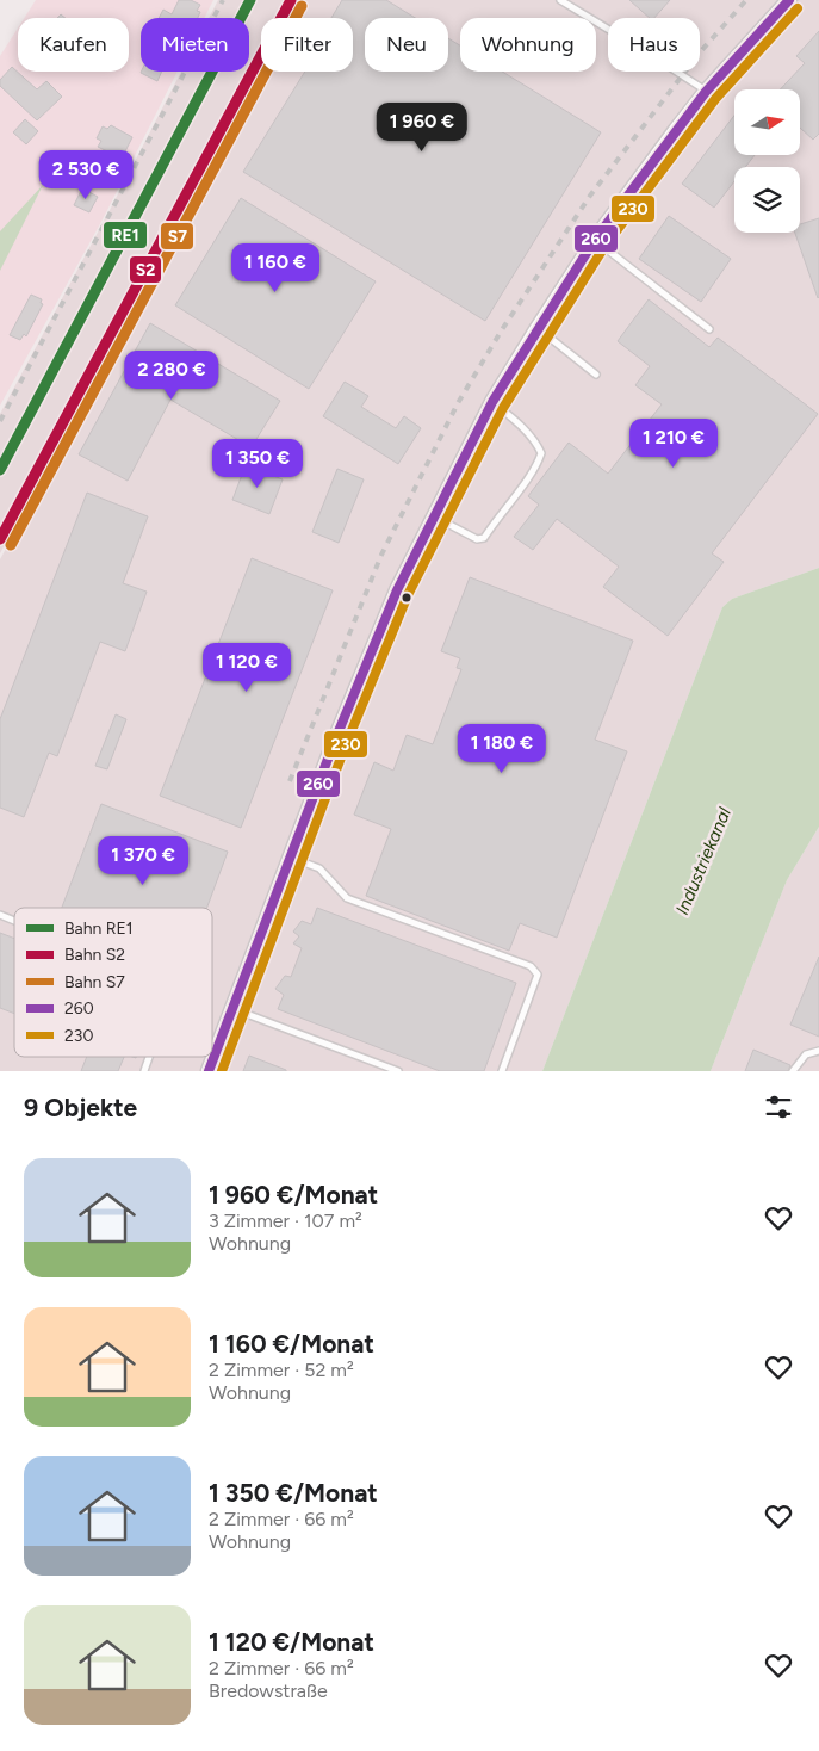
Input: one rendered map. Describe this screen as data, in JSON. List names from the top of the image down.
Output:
{
  "water": ["Industriekanal"],
  "lines": [
    "rail line RE1",
    "rail line S2",
    "transit line 260",
    "rail line S7",
    "transit line 230"
  ],
  "legend": [
    "Bahn RE1",
    "Bahn S2",
    "Bahn S7",
    "260",
    "230"
  ],
  "north": "right",
  "page": {
    "chip": [
      "Kaufen",
      "Mieten",
      "Filter",
      "Neu",
      "Wohnung",
      "Haus"
    ],
    "price": [
      "1 960 €",
      "2 530 €",
      "1 160 €",
      "2 280 €",
      "1 210 €",
      "1 350 €",
      "1 120 €",
      "1 180 €",
      "1 370 €"
    ],
    "heading": "9 Objekte",
    "list": [
      {
        "name": "1 960 €/Monat",
        "note": "3 Zimmer · 107 m² · Wohnung"
      },
      {
        "name": "1 160 €/Monat",
        "note": "2 Zimmer · 52 m² · Wohnung"
      },
      {
        "name": "1 350 €/Monat",
        "note": "2 Zimmer · 66 m² · Wohnung"
      },
      {
        "name": "1 120 €/Monat",
        "note": "2 Zimmer · 66 m² · Bredowstraße"
      }
    ]
  }
}
